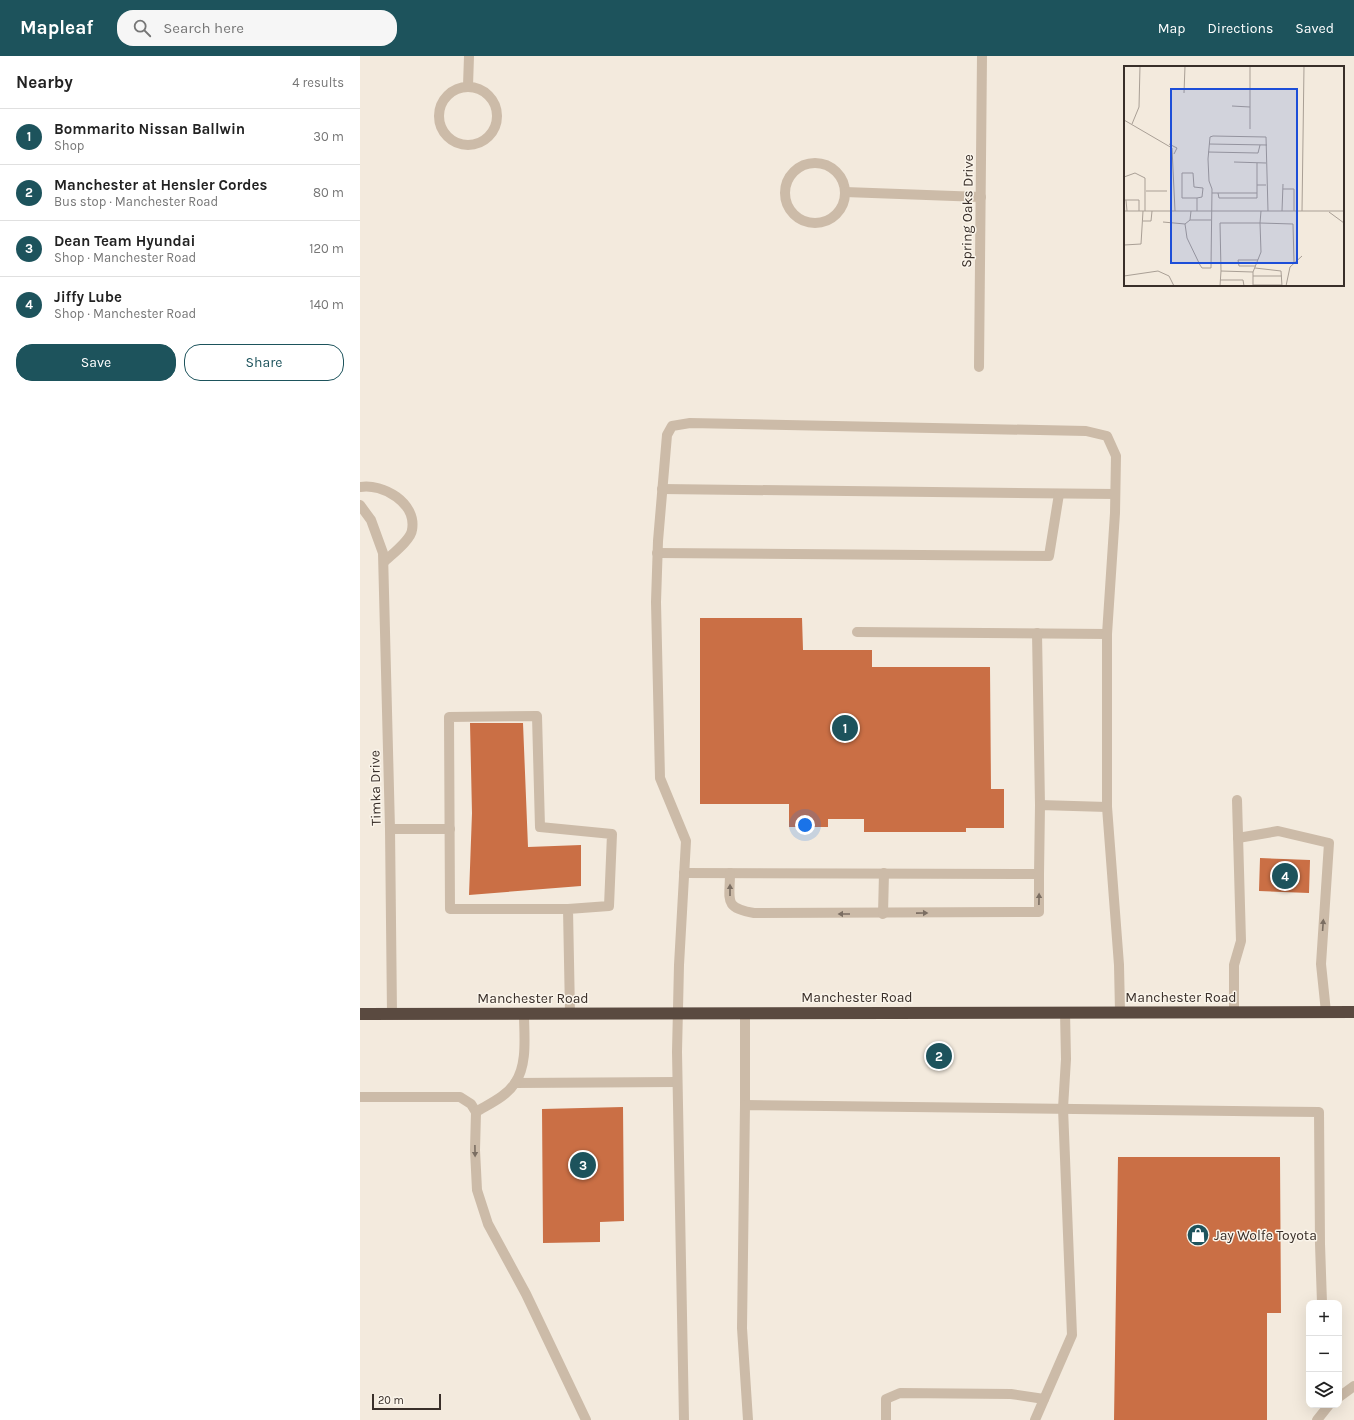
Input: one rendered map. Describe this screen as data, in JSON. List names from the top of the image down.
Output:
{
  "streets": {
    "highway": ["Manchester Road"],
    "street": ["Spring Oaks Drive", "Timka Drive"]
  },
  "crossings": [
    ["Timka Drive", "Manchester Road"]
  ],
  "places": {
    "shop": ["Jay Wolfe Toyota"]
  },
  "scale_bar": "20 m",
  "page": {
    "header": "Mapleaf",
    "search": "Search here",
    "nav": ["Map", "Directions", "Saved"],
    "heading": ["Nearby", "4 results"],
    "list": [
      {
        "mark": "1",
        "name": "Bommarito Nissan Ballwin",
        "note": "Shop",
        "value": "30 m"
      },
      {
        "mark": "2",
        "name": "Manchester at Hensler Cordes",
        "note": "Bus stop · Manchester Road",
        "value": "80 m"
      },
      {
        "mark": "3",
        "name": "Dean Team Hyundai",
        "note": "Shop · Manchester Road",
        "value": "120 m"
      },
      {
        "mark": "4",
        "name": "Jiffy Lube",
        "note": "Shop · Manchester Road",
        "value": "140 m"
      }
    ],
    "buttons": ["Save", "Share"],
    "pins": [
      "1",
      "4",
      "2",
      "3"
    ],
    "map_buttons": ["+", "−"],
    "scale": "20 m"
  }
}
